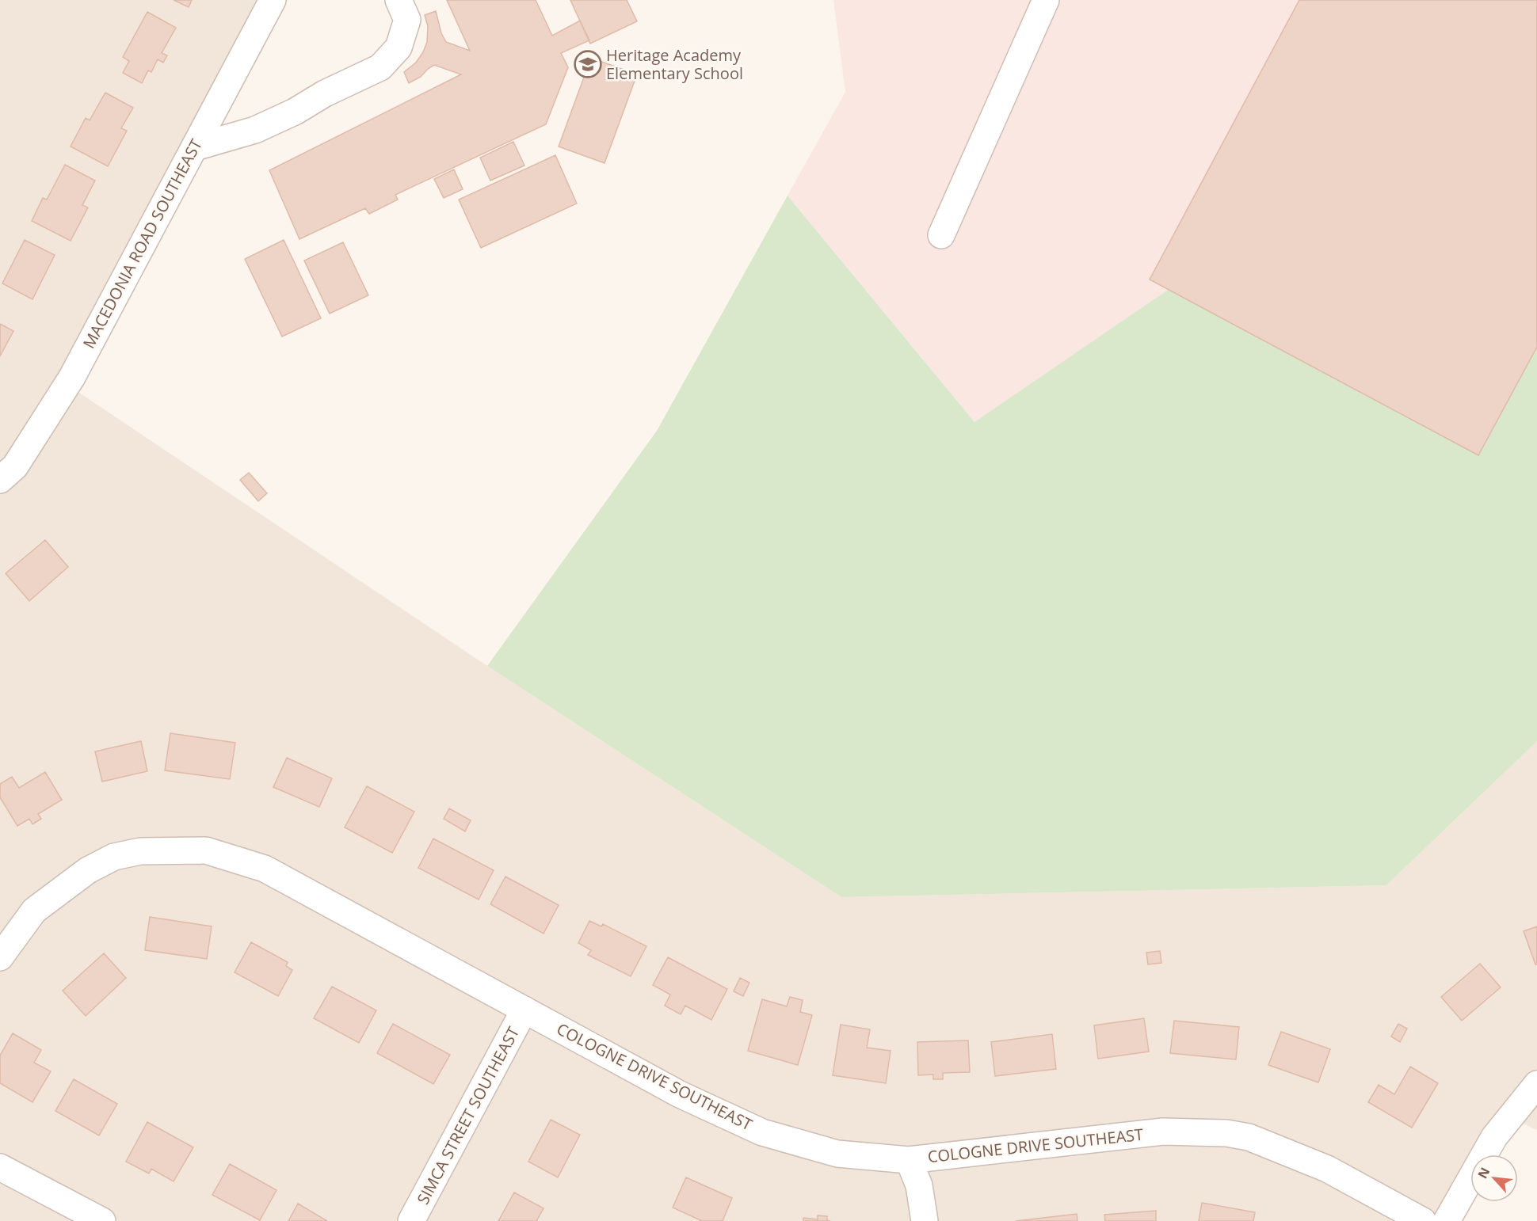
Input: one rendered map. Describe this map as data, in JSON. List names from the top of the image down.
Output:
{
  "streets": {
    "street": ["MACEDONIA ROAD SOUTHEAST", "COLOGNE DRIVE SOUTHEAST", "SIMCA STREET SOUTHEAST"]
  },
  "crossings": [
    ["COLOGNE DRIVE SOUTHEAST", "SIMCA STREET SOUTHEAST"]
  ],
  "places": {
    "school or university": ["Heritage Academy Elementary School"]
  },
  "north": "top left"
}
